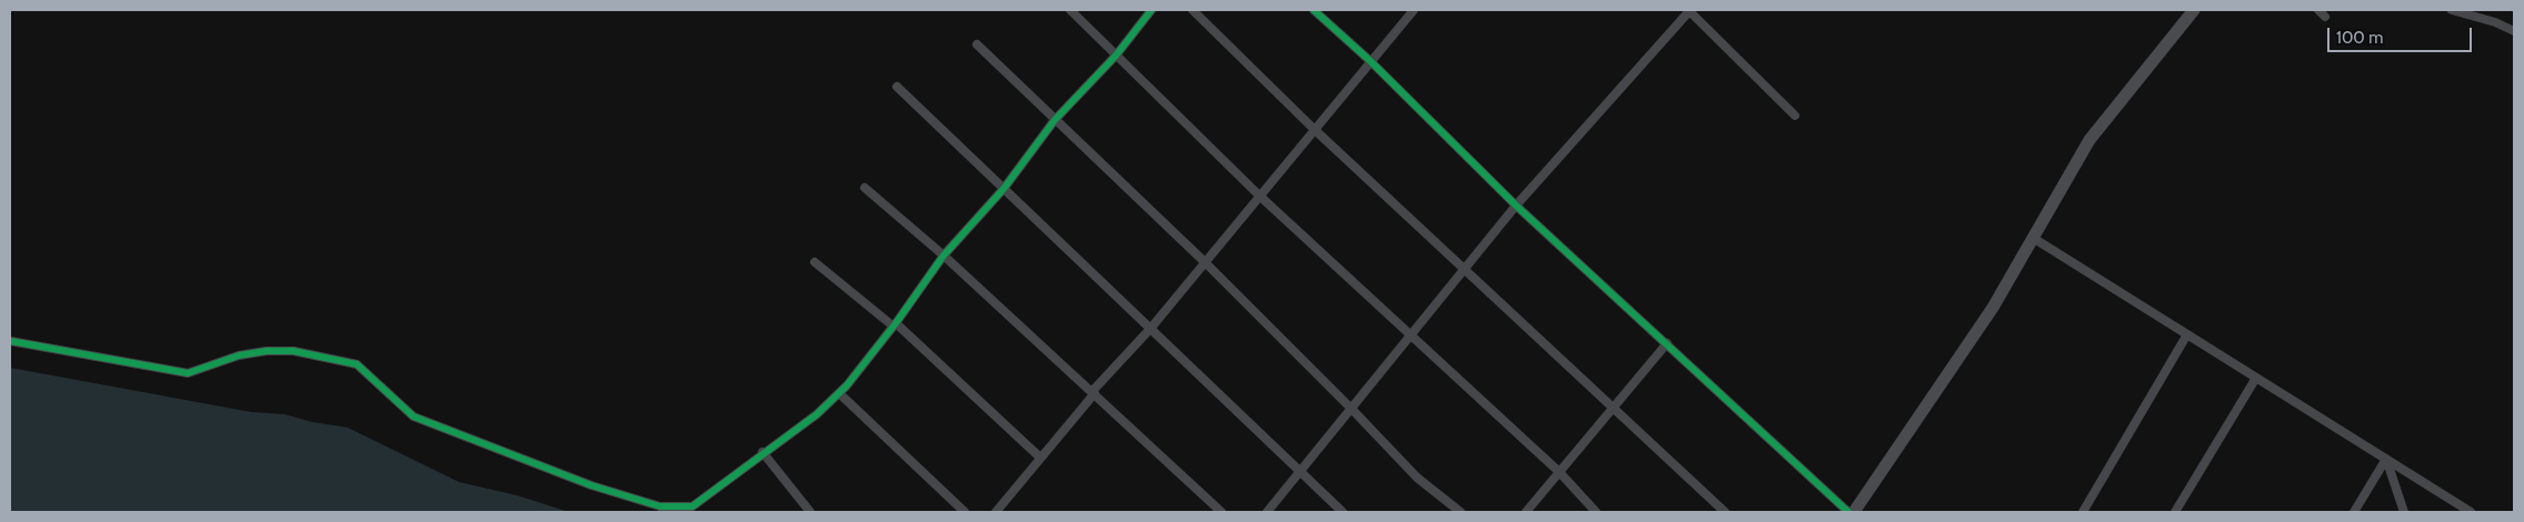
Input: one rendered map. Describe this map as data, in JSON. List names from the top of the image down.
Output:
{
  "scale_bar": "100 m"
}
